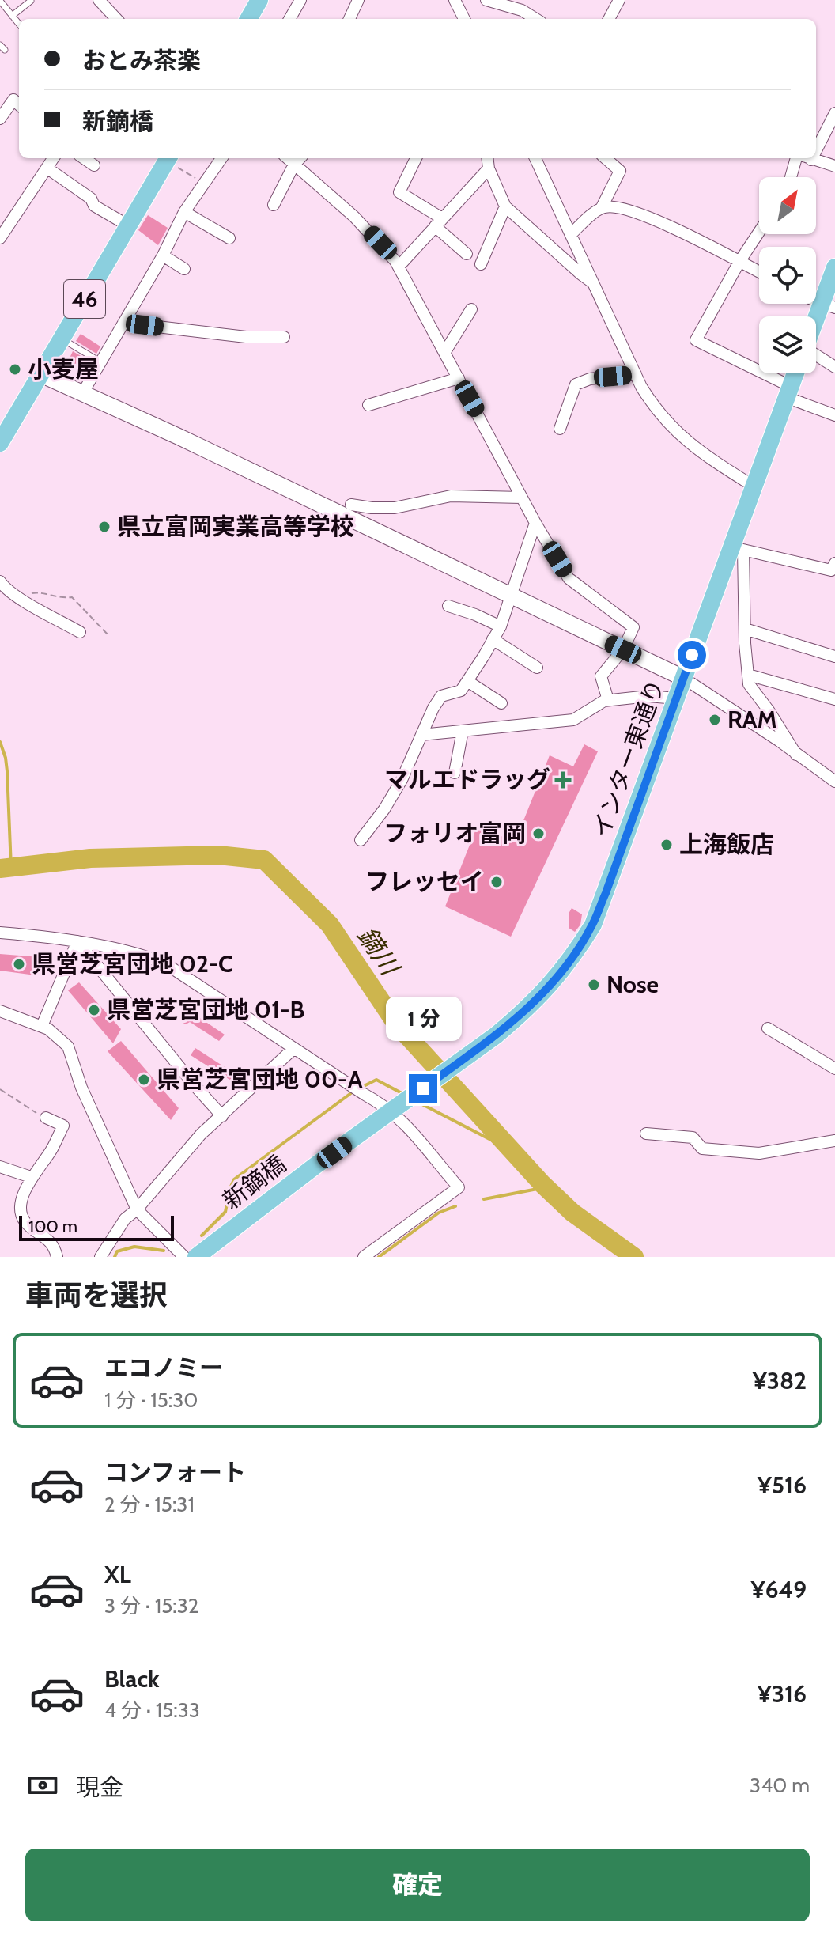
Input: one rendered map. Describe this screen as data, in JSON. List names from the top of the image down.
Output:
{
  "streets": {
    "main road": ["46", "インター東通り", "新鏑橋"]
  },
  "crossings": [
    ["インター東通り", "新鏑橋"]
  ],
  "water": ["鏑川"],
  "places": {
    "other": [
      "小麦屋",
      "県立富岡実業高等学校",
      "RAM",
      "フォリオ富岡",
      "上海飯店",
      "フレッセイ",
      "県営芝宮団地 02-C",
      "Nose",
      "県営芝宮団地 01-B",
      "県営芝宮団地 00-A"
    ],
    "health": ["マルエドラッグ"]
  },
  "scale_bar": "100 m",
  "north": "top right",
  "page": {
    "banner": ["おとみ茶楽", "新鏑橋"],
    "bubble": "1 分",
    "scale": "100 m",
    "heading": "車両を選択",
    "list": [
      {
        "name": "エコノミー",
        "note": "1 分 · 15:30",
        "value": "¥382"
      },
      {
        "name": "コンフォート",
        "note": "2 分 · 15:31",
        "value": "¥516"
      },
      {
        "name": "XL",
        "note": "3 分 · 15:32",
        "value": "¥649"
      },
      {
        "name": "Black",
        "note": "4 分 · 15:33",
        "value": "¥316"
      }
    ],
    "pay": ["現金", "340 m"],
    "buttons": "確定"
  }
}
